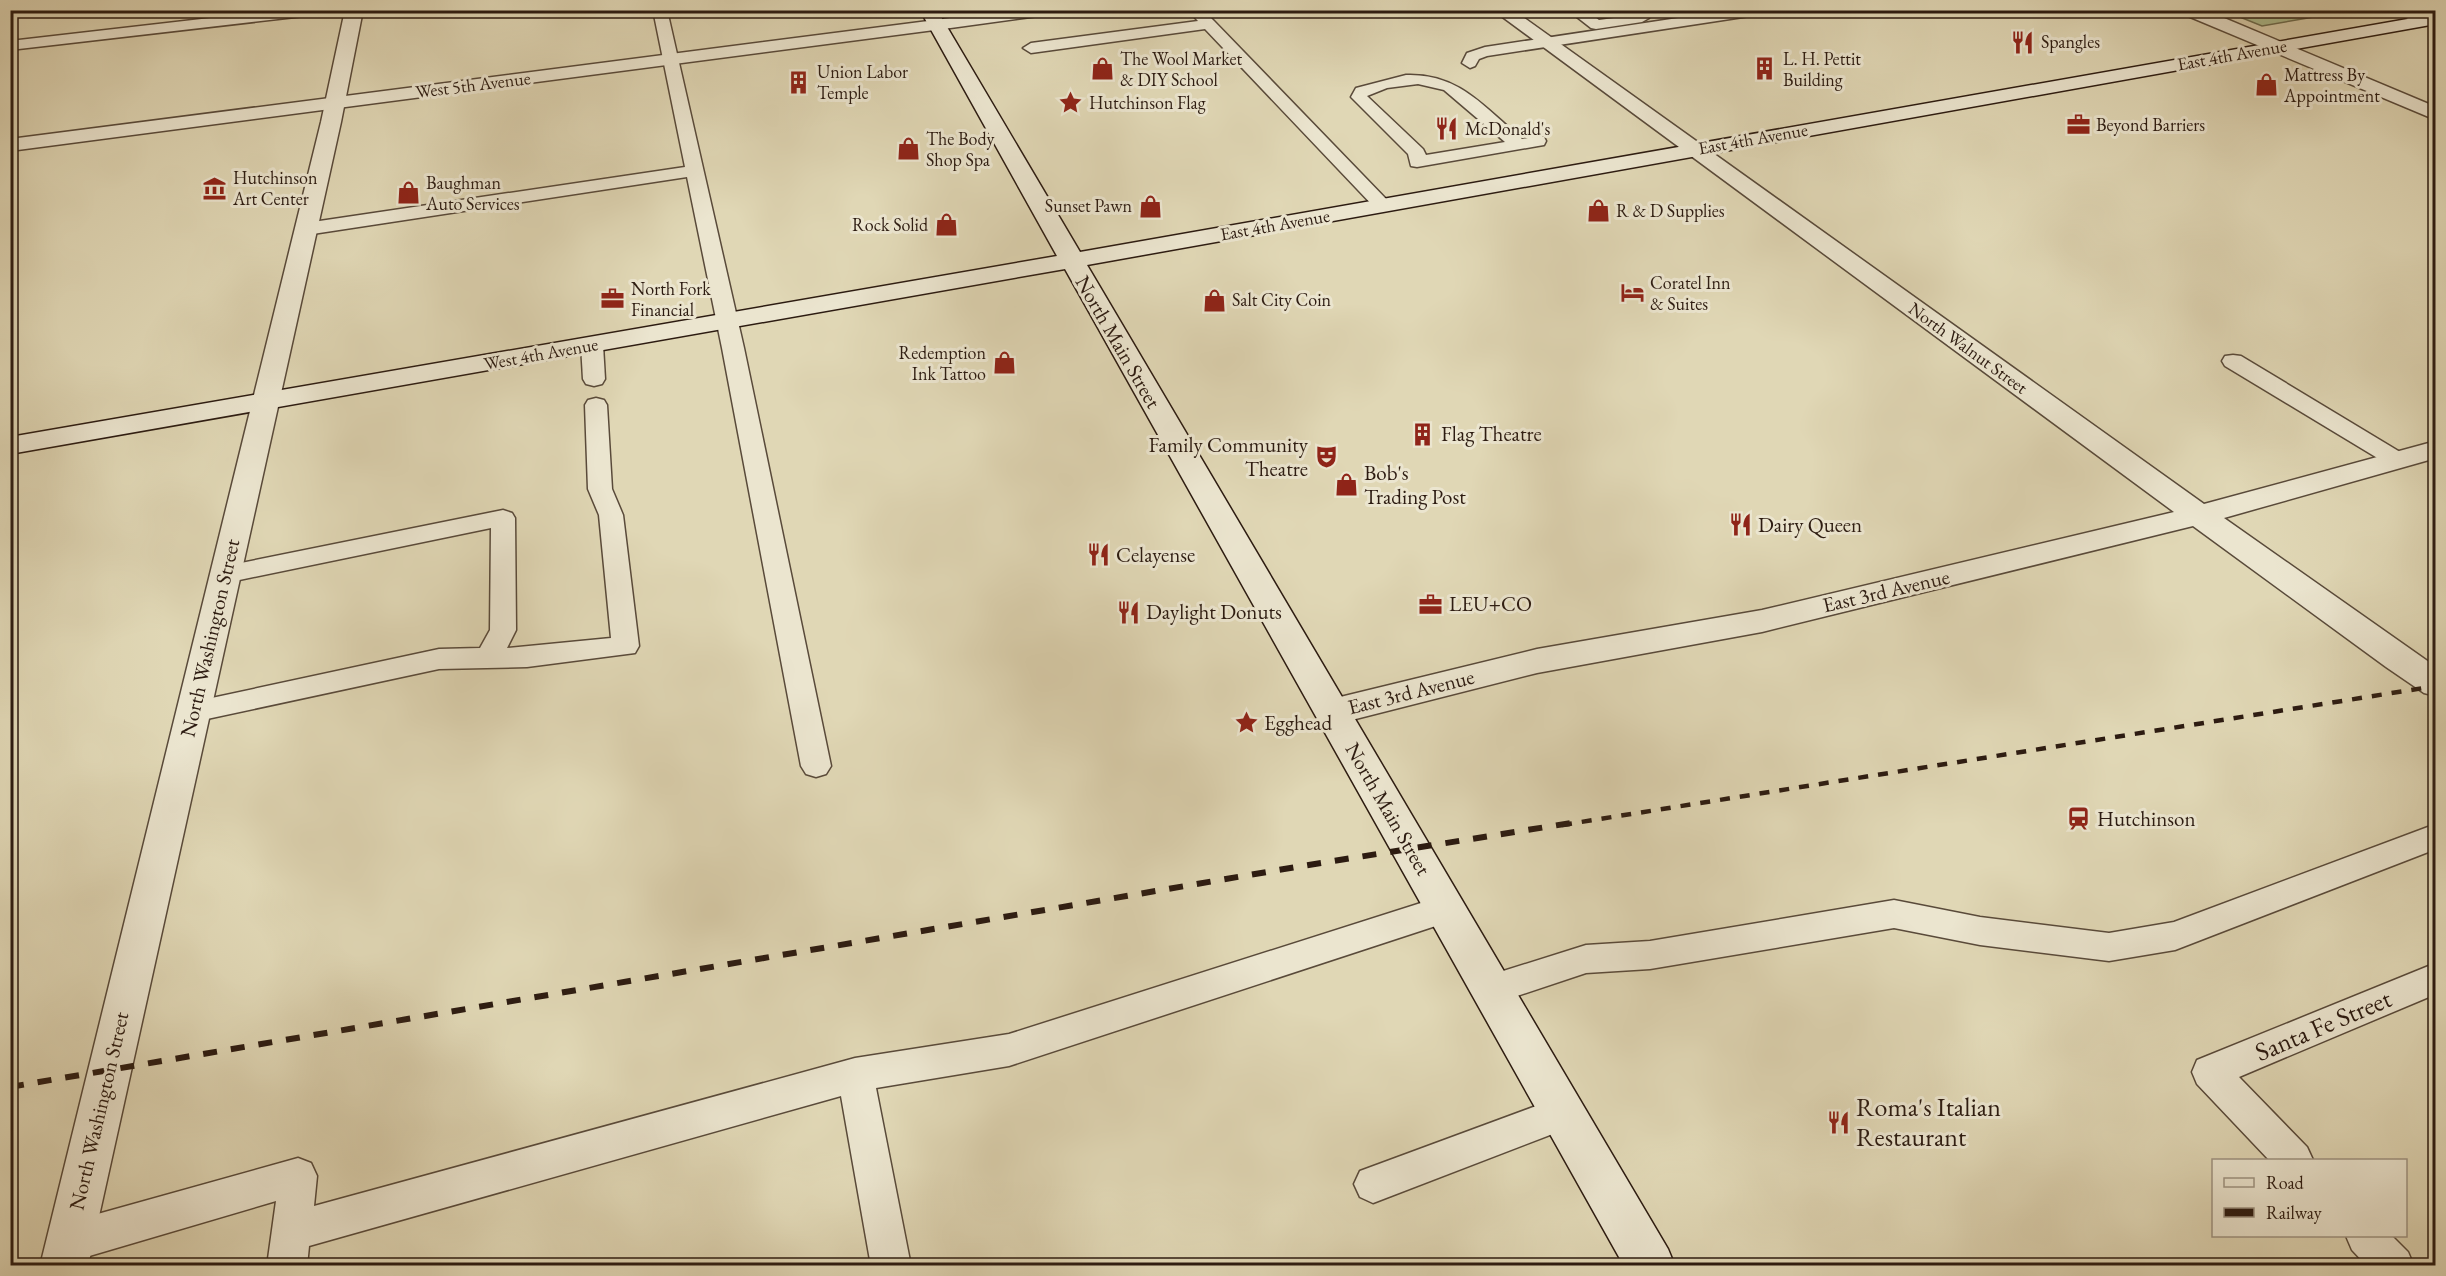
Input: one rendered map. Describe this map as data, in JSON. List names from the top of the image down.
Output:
{
  "streets": {
    "street": [
      "East 4th Avenue",
      "West 5th Avenue",
      "North Main Street",
      "North Walnut Street",
      "West 4th Avenue",
      "East 3rd Avenue",
      "North Washington Street"
    ],
    "lane": ["Santa Fe Street"]
  },
  "crossings": [
    ["East 4th Avenue", "North Main Street"],
    ["East 4th Avenue", "North Walnut Street"],
    ["East 4th Avenue", "West 4th Avenue"],
    ["West 5th Avenue", "North Main Street"],
    ["West 5th Avenue", "North Washington Street"],
    ["North Main Street", "West 4th Avenue"],
    ["North Main Street", "East 3rd Avenue"],
    ["North Walnut Street", "East 3rd Avenue"],
    ["West 4th Avenue", "North Washington Street"]
  ],
  "places": {
    "restaurant": [
      "Spangles",
      "McDonald's",
      "Dairy Queen",
      "Celayense",
      "Daylight Donuts",
      "Roma's Italian Restaurant"
    ],
    "shop": [
      "The Wool Market & DIY School",
      "Mattress By Appointment",
      "The Body Shop Spa",
      "Baughman Auto Services",
      "Sunset Pawn",
      "R & D Supplies",
      "Rock Solid",
      "Salt City Coin",
      "Redemption Ink Tattoo",
      "Bob's Trading Post"
    ],
    "building": ["L. H. Pettit Building", "Union Labor Temple", "Flag Theatre"],
    "place": ["Hutchinson Flag", "Egghead"],
    "office": ["Beyond Barriers", "North Fork Financial", "LEU+CO"],
    "museum": ["Hutchinson Art Center"],
    "hotel": ["Coratel Inn & Suites"],
    "theatre": ["Family Community Theatre"],
    "station": ["Hutchinson"]
  },
  "legend": ["Road", "Railway"]
}
